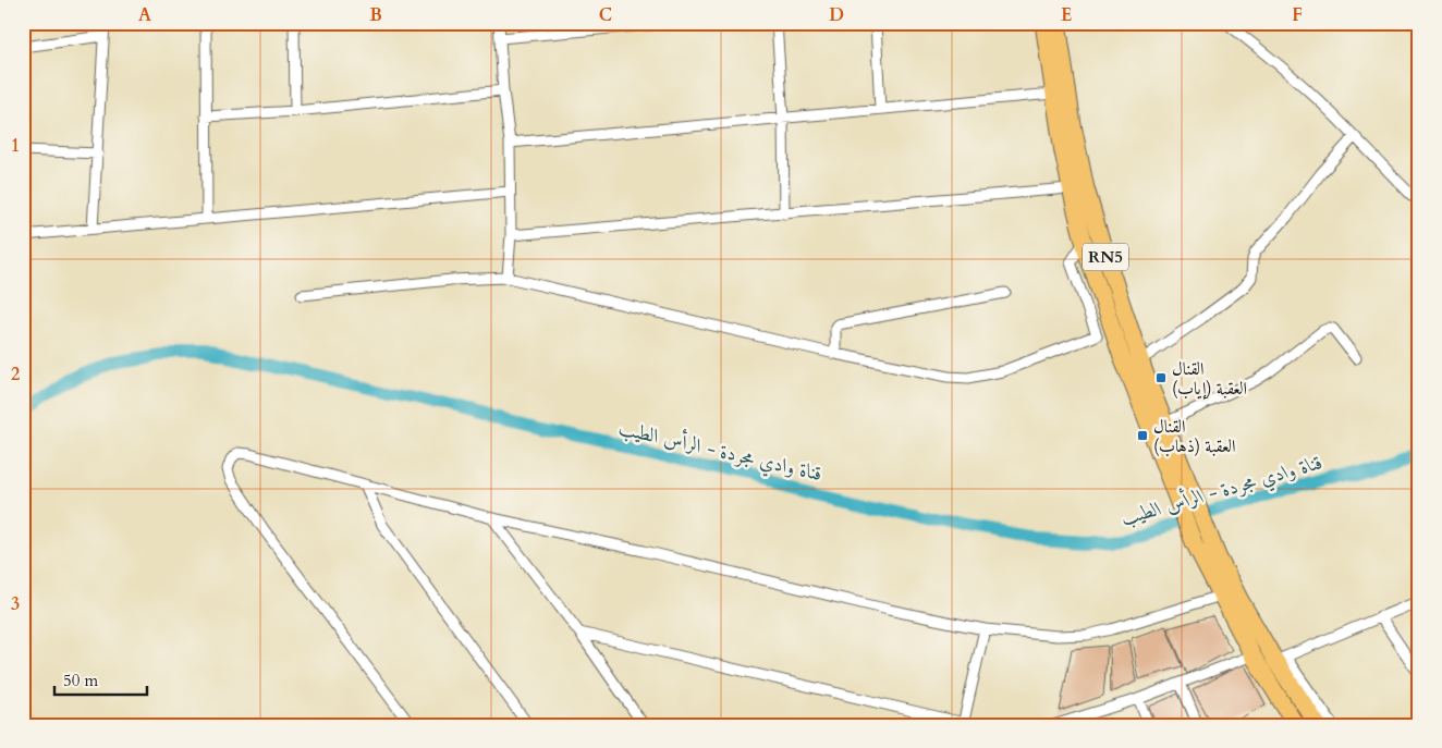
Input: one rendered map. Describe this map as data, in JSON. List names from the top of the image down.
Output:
{
  "streets": {
    "highway": ["RN5"]
  },
  "water": ["قناة وادي مجردة - الرأس الطيب"],
  "places": {
    "transit": ["القنال العقبة (إياب)", "القنال العقبة (ذهاب)"]
  },
  "scale_bar": "50 m",
  "grid": {
    "columns": [
      "A",
      "B",
      "C",
      "D",
      "E",
      "F"
    ],
    "rows": ["1", "2", "3"]
  }
}
